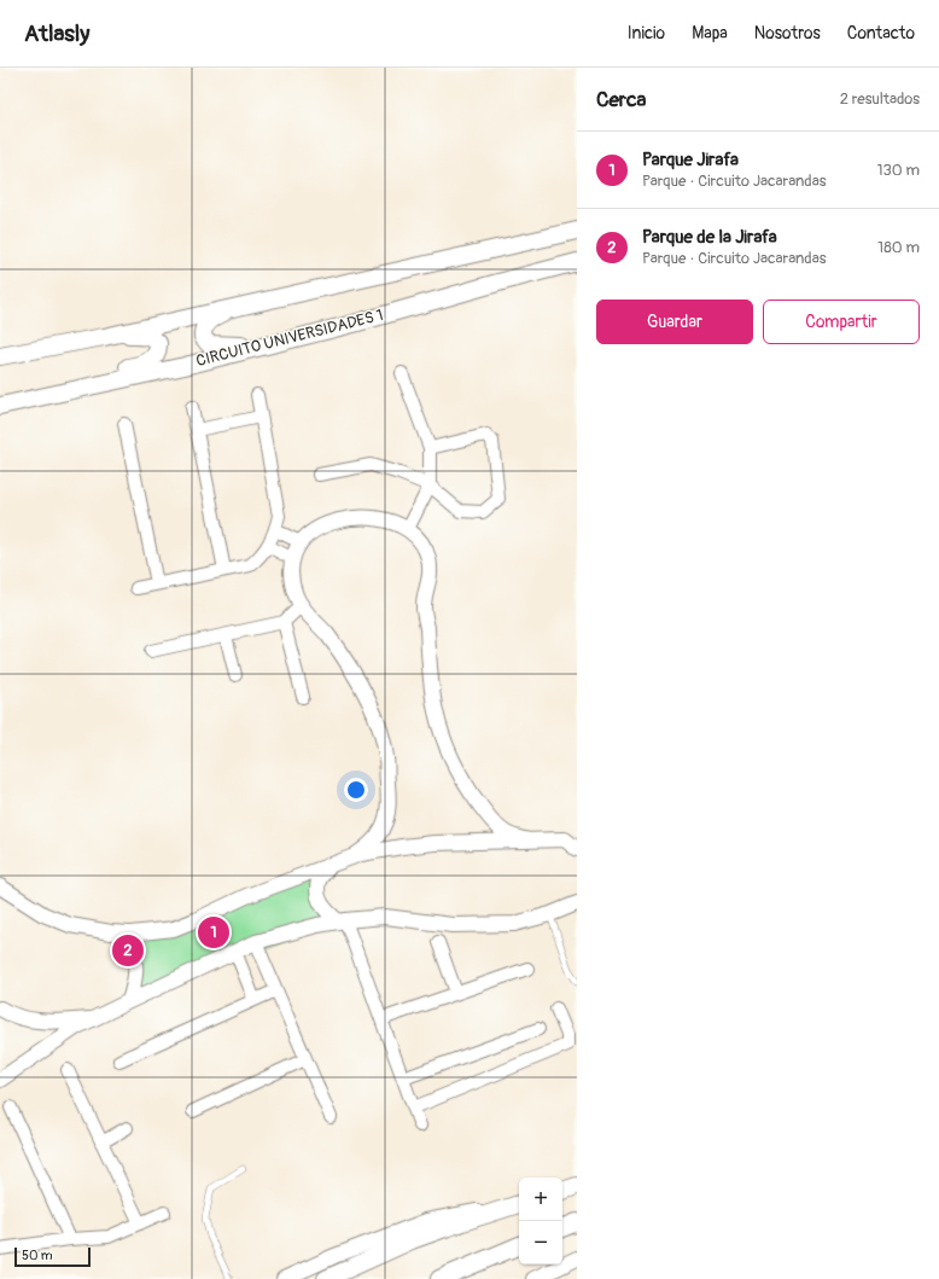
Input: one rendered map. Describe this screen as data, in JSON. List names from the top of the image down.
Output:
{
  "streets": {
    "main road": ["CIRCUITO UNIVERSIDADES 1"]
  },
  "scale_bar": "50 m",
  "page": {
    "header": "Atlasly",
    "nav": [
      "Inicio",
      "Mapa",
      "Nosotros",
      "Contacto"
    ],
    "heading": ["Cerca", "2 resultados"],
    "list": [
      {
        "mark": "1",
        "name": "Parque Jirafa",
        "note": "Parque · Circuito Jacarandas",
        "value": "130 m"
      },
      {
        "mark": "2",
        "name": "Parque de la Jirafa",
        "note": "Parque · Circuito Jacarandas",
        "value": "180 m"
      }
    ],
    "buttons": ["Guardar", "Compartir"],
    "pins": ["1", "2"],
    "map_buttons": ["+", "−"],
    "scale": "50 m"
  }
}
